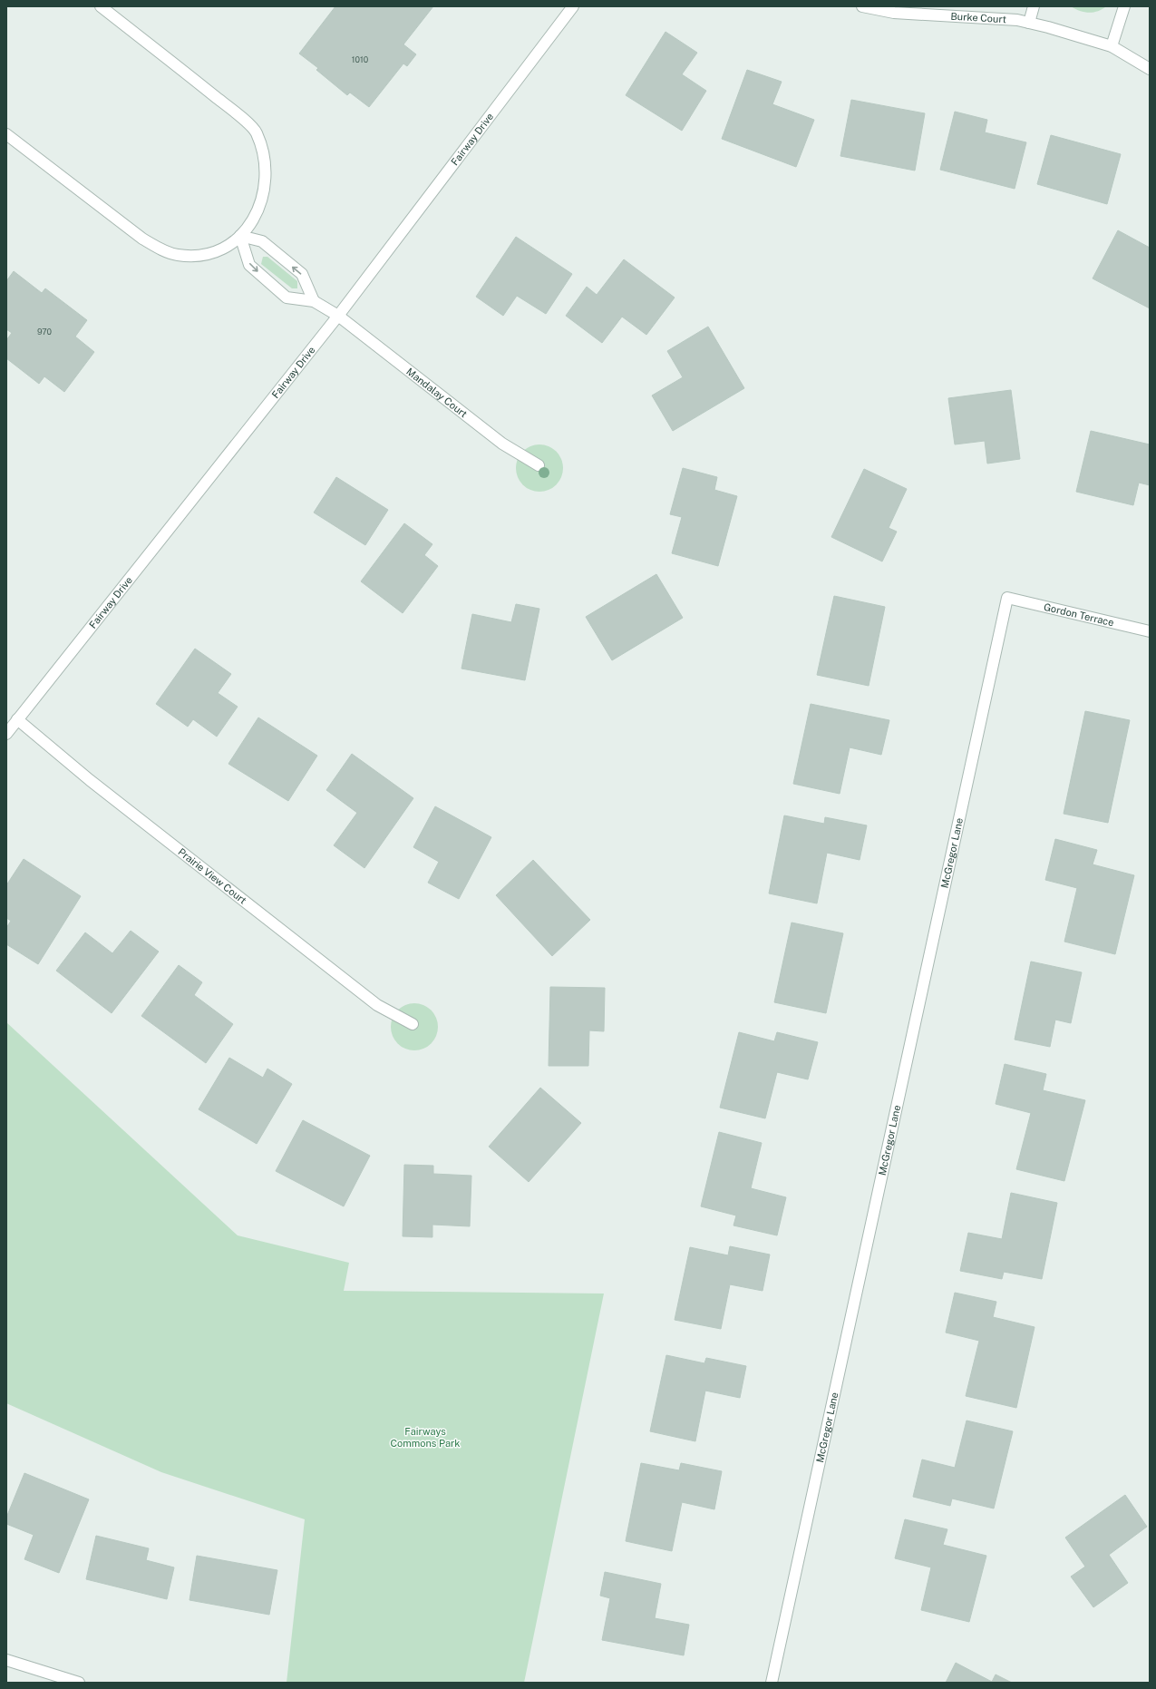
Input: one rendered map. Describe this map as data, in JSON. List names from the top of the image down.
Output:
{
  "streets": {
    "street": [
      "Burke Court",
      "Fairway Drive",
      "Mandalay Court",
      "Gordon Terrace",
      "McGregor Lane",
      "Prairie View Court"
    ]
  },
  "crossings": [
    ["Fairway Drive", "Mandalay Court"],
    ["Fairway Drive", "Prairie View Court"],
    ["Gordon Terrace", "McGregor Lane"]
  ],
  "parks": ["Fairways Commons Park"],
  "house_numbers": ["1010", "970"]
}
